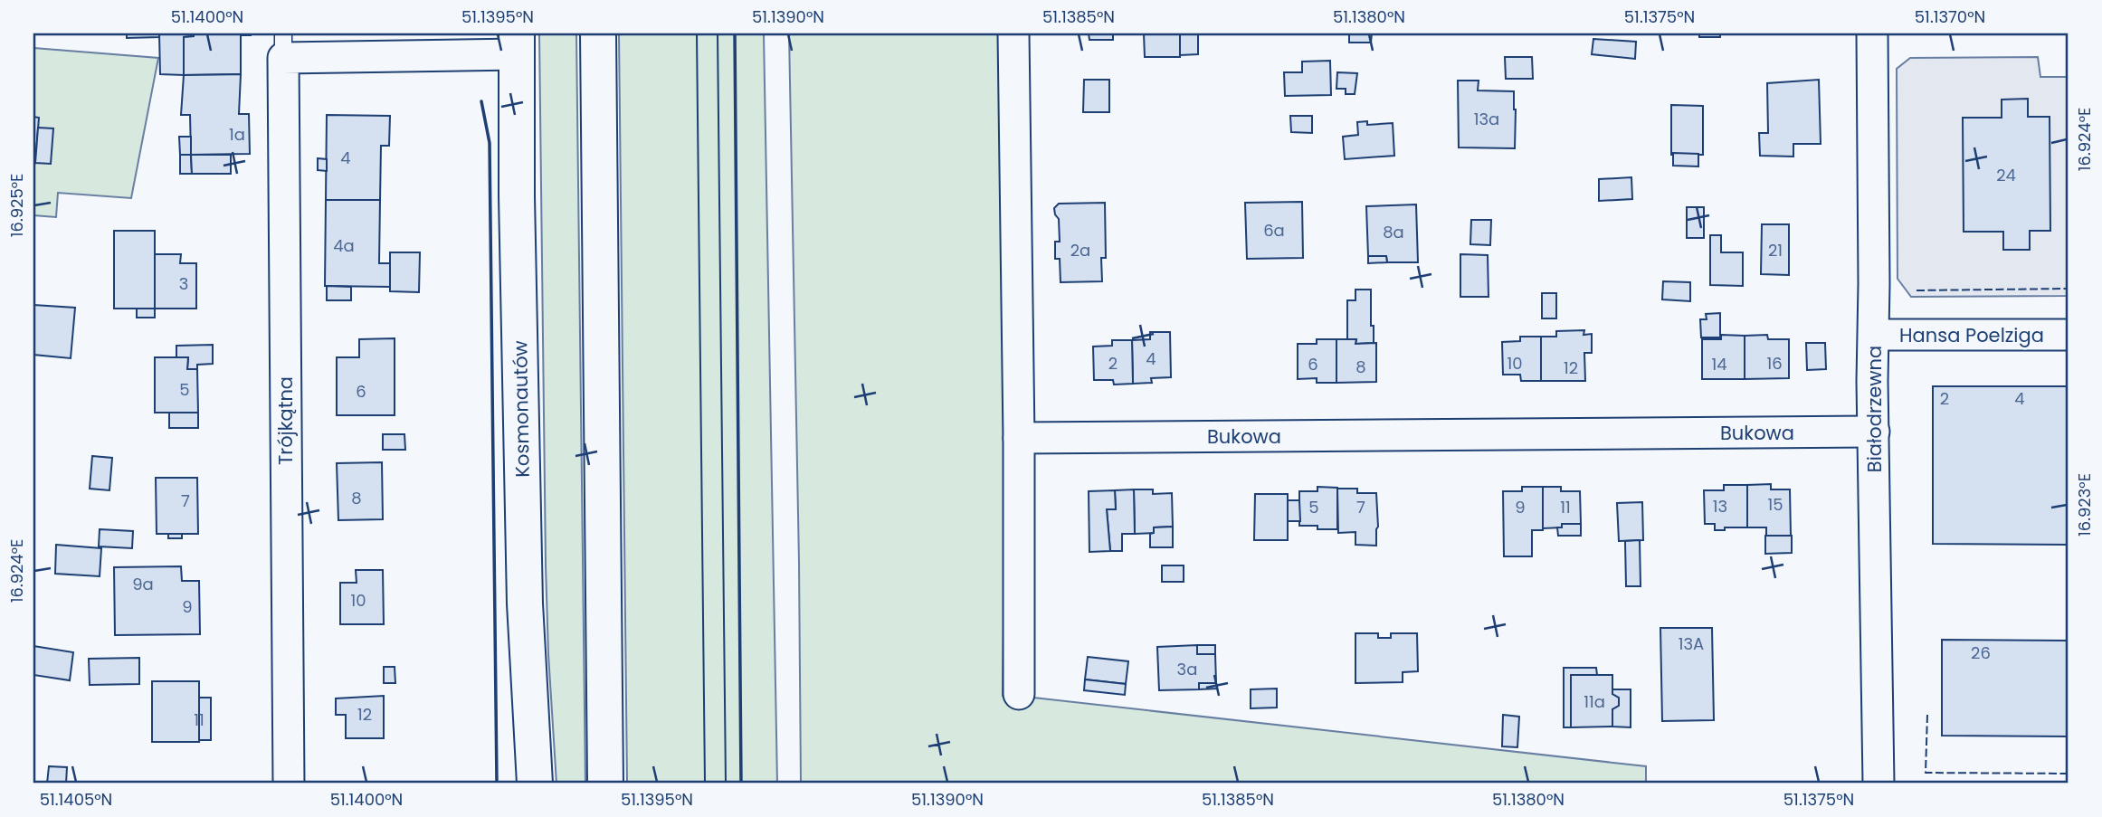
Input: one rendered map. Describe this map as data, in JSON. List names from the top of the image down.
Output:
{
  "streets": {
    "main road": ["Kosmonautów"],
    "street": [
      "Hansa Poelziga",
      "Białodrzewna",
      "Trójkątna",
      "Bukowa"
    ]
  },
  "crossings": [
    ["Hansa Poelziga", "Białodrzewna"],
    ["Białodrzewna", "Bukowa"]
  ],
  "house_numbers": [
    "13a",
    "1a",
    "4",
    "24",
    "6a",
    "8a",
    "4a",
    "2a",
    "21",
    "3",
    "4",
    "2",
    "10",
    "16",
    "6",
    "14",
    "8",
    "12",
    "5",
    "6",
    "2",
    "4",
    "8",
    "7",
    "15",
    "13",
    "5",
    "7",
    "9",
    "11",
    "9a",
    "10",
    "9",
    "13A",
    "26",
    "3a",
    "11a",
    "12",
    "11"
  ],
  "coordinates": [
    "51.1400°N",
    "51.1395°N",
    "51.1390°N",
    "51.1385°N",
    "51.1380°N",
    "51.1375°N",
    "51.1370°N",
    "16.924°E",
    "16.925°E",
    "16.923°E",
    "51.1405°N"
  ]
}
